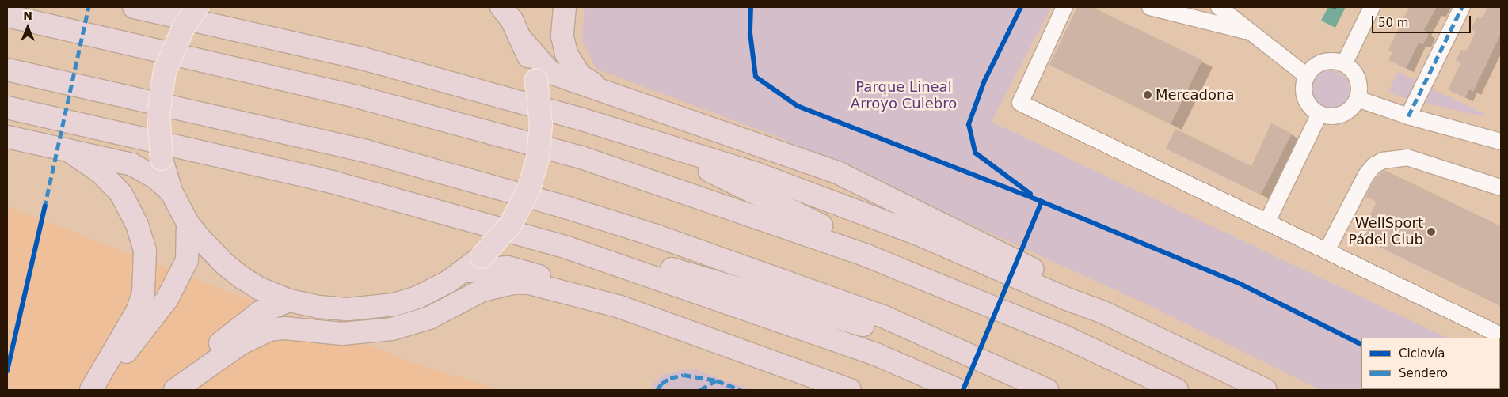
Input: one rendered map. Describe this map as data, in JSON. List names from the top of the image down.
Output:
{
  "parks": ["Parque Lineal Arroyo Culebro"],
  "places": ["Mercadona", "WellSport Pádel Club"],
  "legend": ["Ciclovía", "Sendero"],
  "scale_bar": "50 m",
  "north": "top"
}
